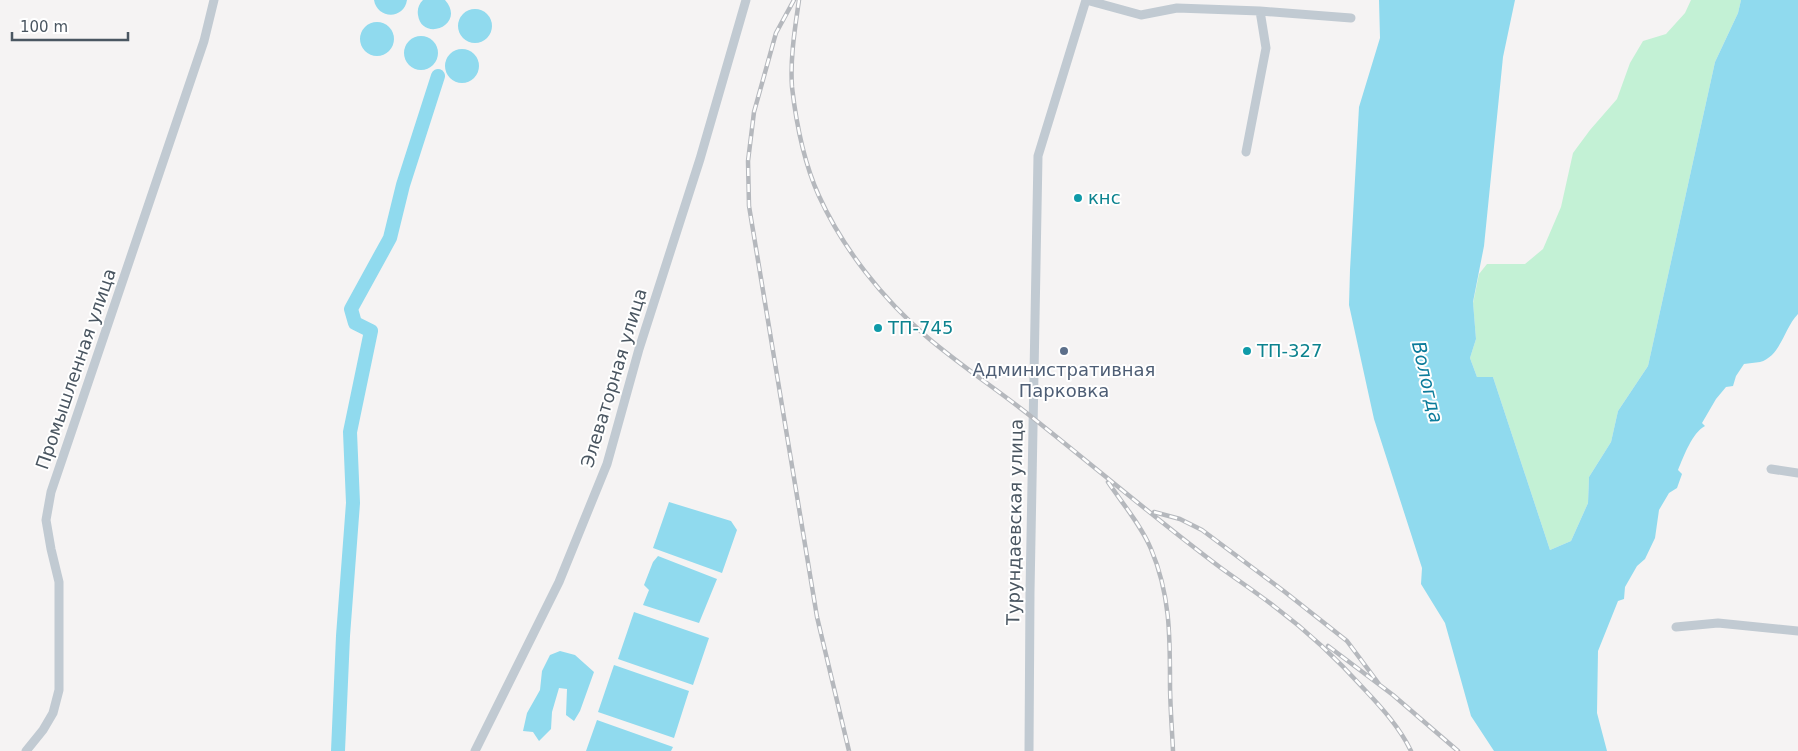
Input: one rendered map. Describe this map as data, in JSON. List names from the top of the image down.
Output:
{
  "streets": {
    "street": ["Промышленная улица", "Элеваторная улица", "Турундаевская улица"]
  },
  "water": ["Вологда"],
  "places": [
    "кнс",
    "ТП-745",
    "Административная Парковка",
    "ТП-327"
  ],
  "scale_bar": "100 m"
}
